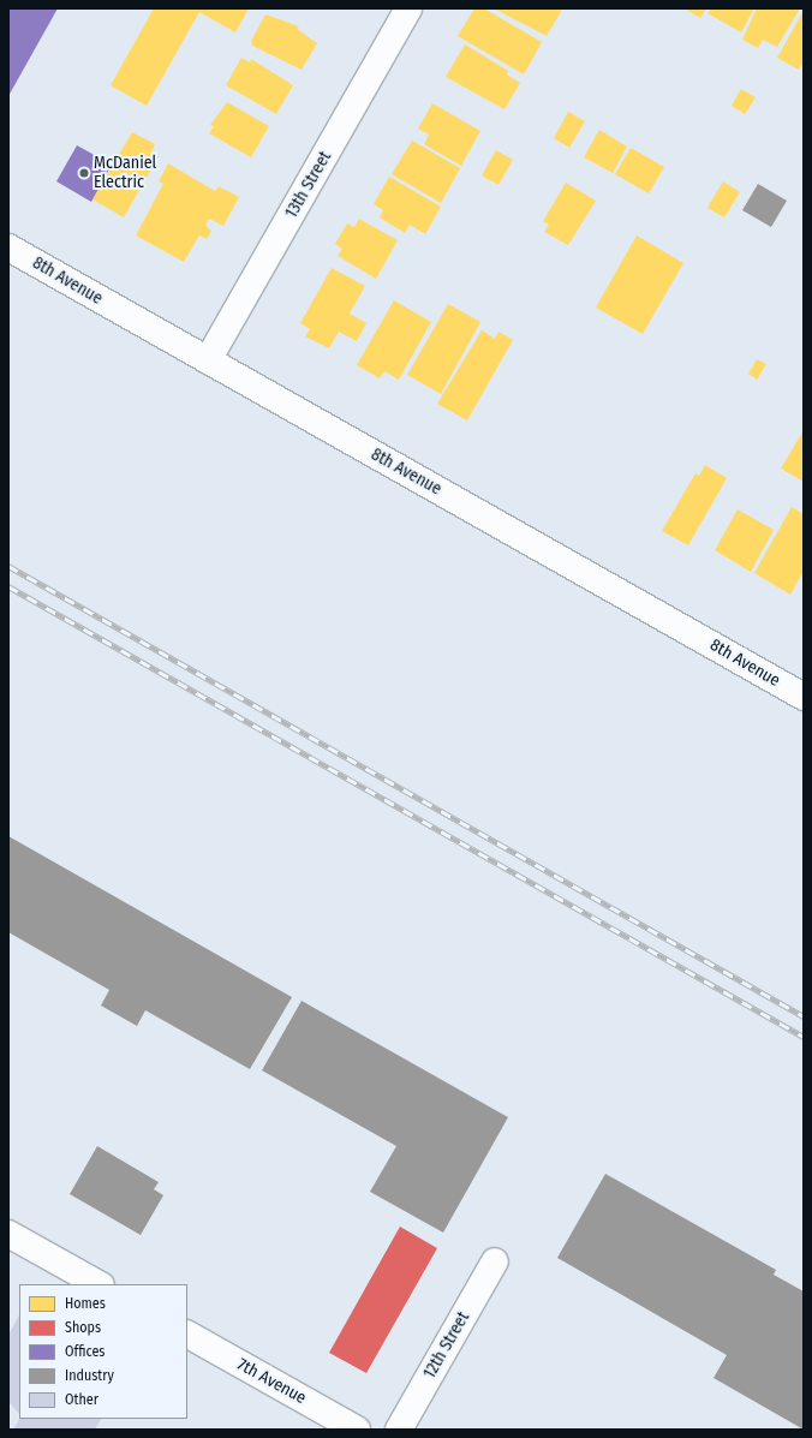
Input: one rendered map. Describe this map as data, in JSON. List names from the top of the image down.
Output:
{
  "streets": {
    "main road": [
      "13th Street",
      "8th Avenue",
      "12th Street",
      "7th Avenue"
    ]
  },
  "crossings": [
    ["13th Street", "8th Avenue"]
  ],
  "places": ["McDaniel Electric"],
  "legend": [
    "Homes",
    "Shops",
    "Offices",
    "Industry",
    "Other"
  ]
}
